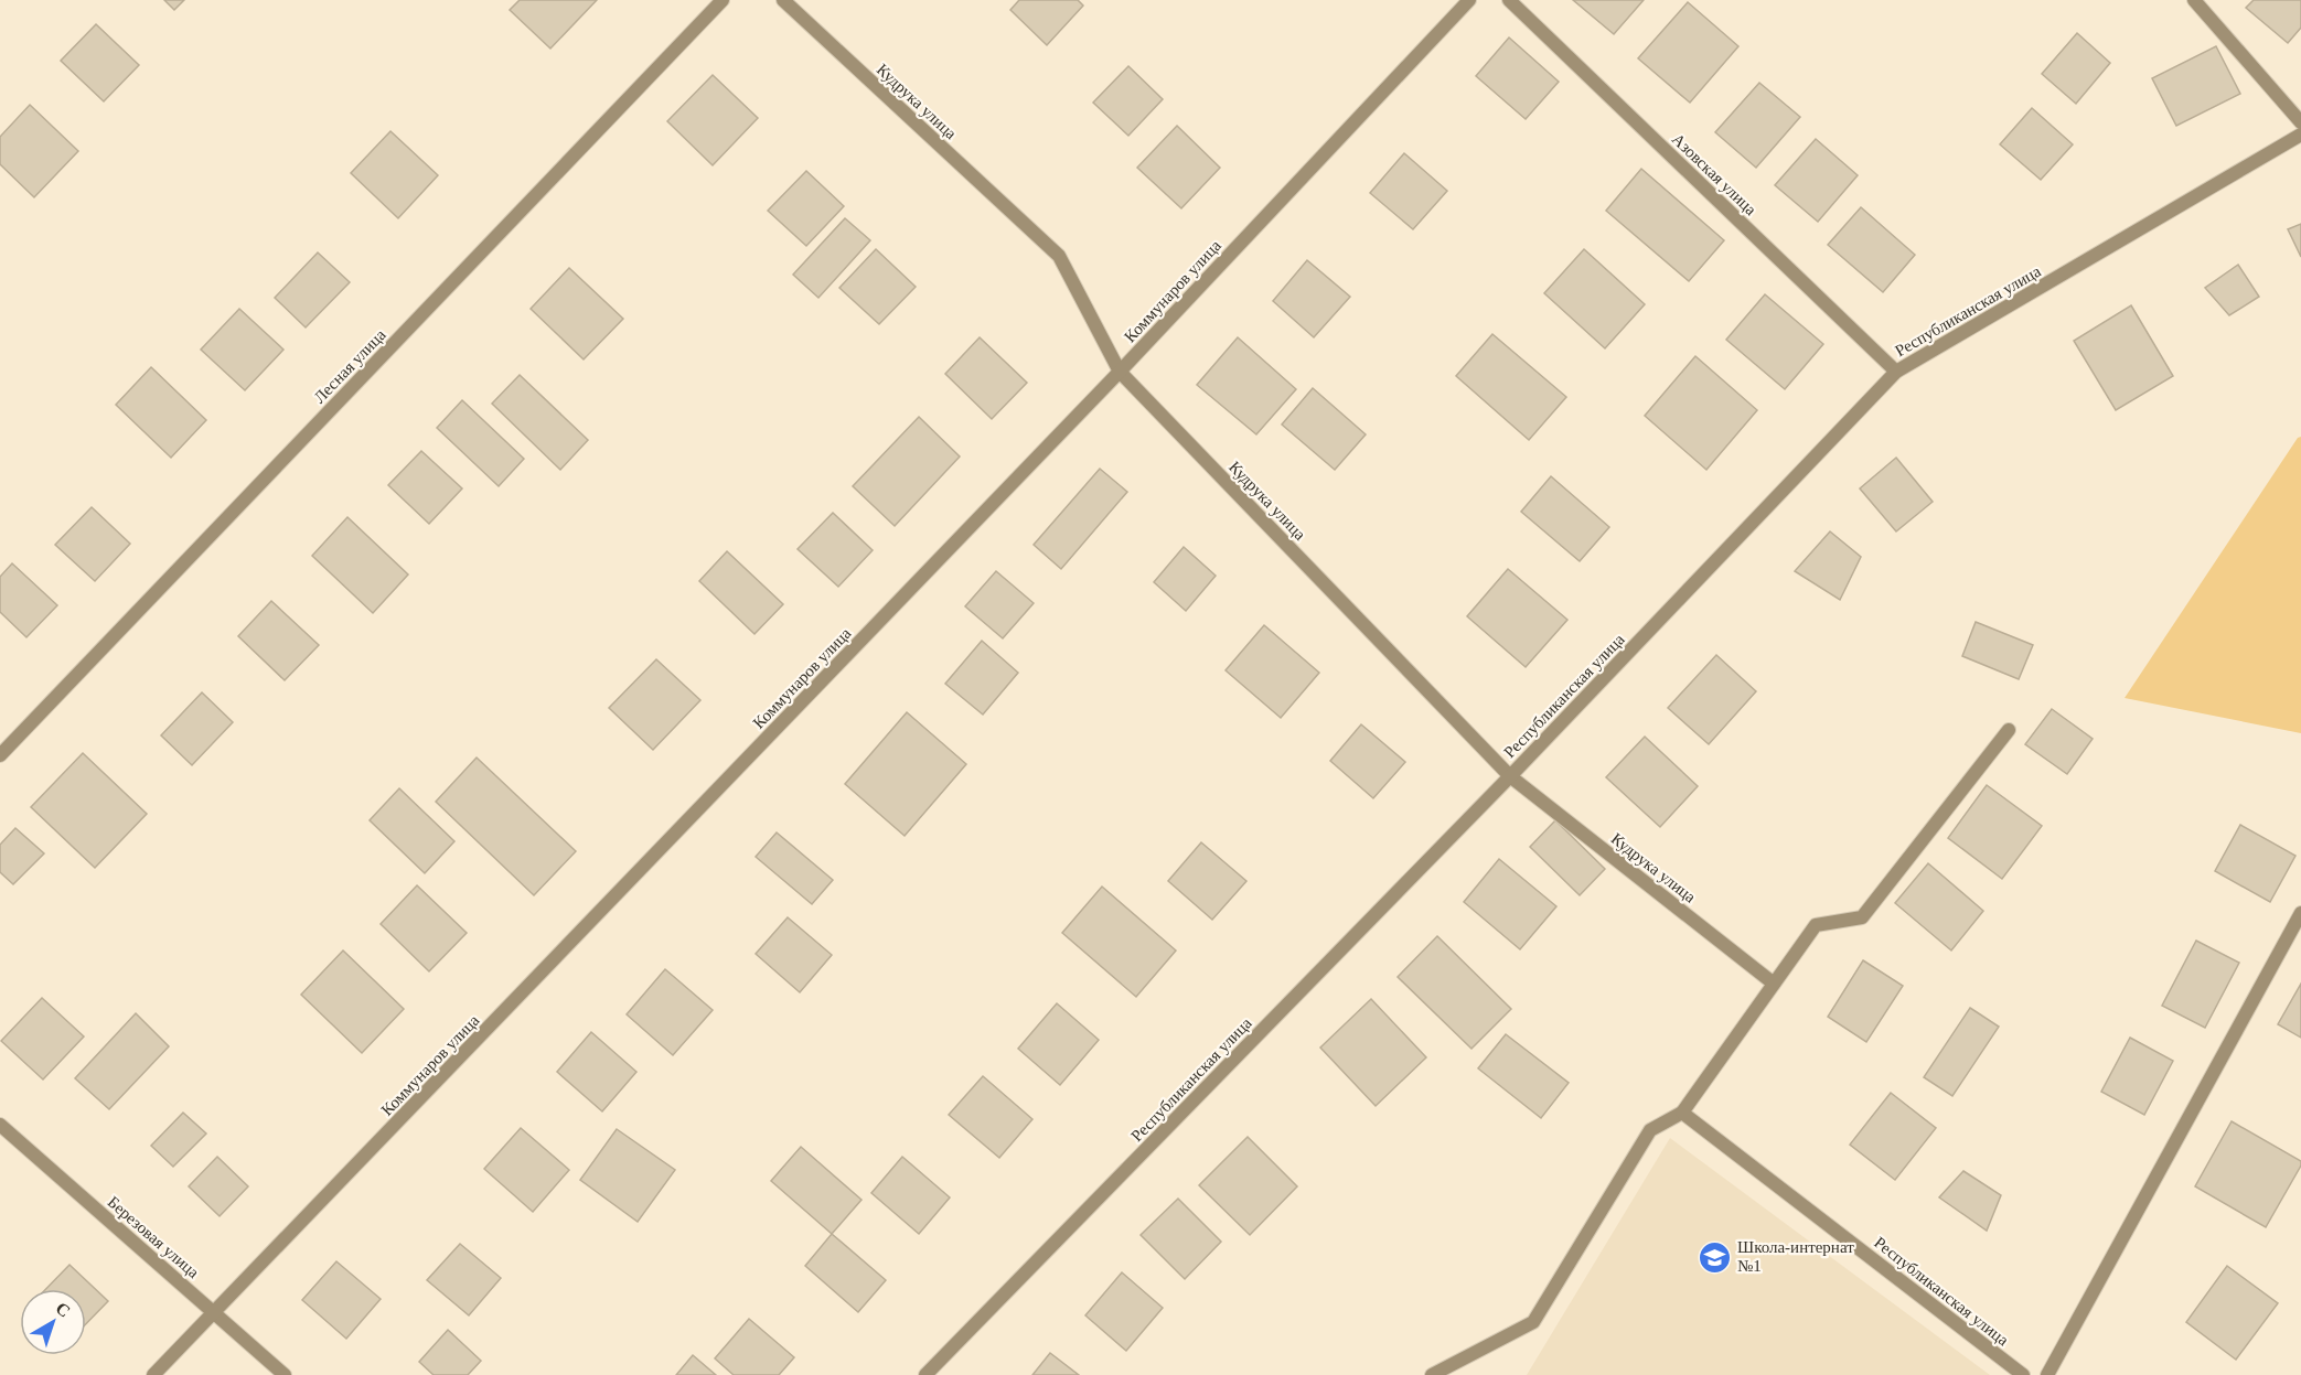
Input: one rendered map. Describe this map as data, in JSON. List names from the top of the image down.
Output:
{
  "streets": {
    "street": [
      "Кудрука улица",
      "Азовская улица",
      "Коммунаров улица",
      "Республиканская улица",
      "Лесная улица",
      "Березовая улица"
    ]
  },
  "crossings": [
    ["Кудрука улица", "Коммунаров улица"],
    ["Кудрука улица", "Республиканская улица"],
    ["Азовская улица", "Республиканская улица"],
    ["Коммунаров улица", "Березовая улица"]
  ],
  "places": {
    "school or university": ["Школа-интернат №1"]
  },
  "north": "top right"
}
